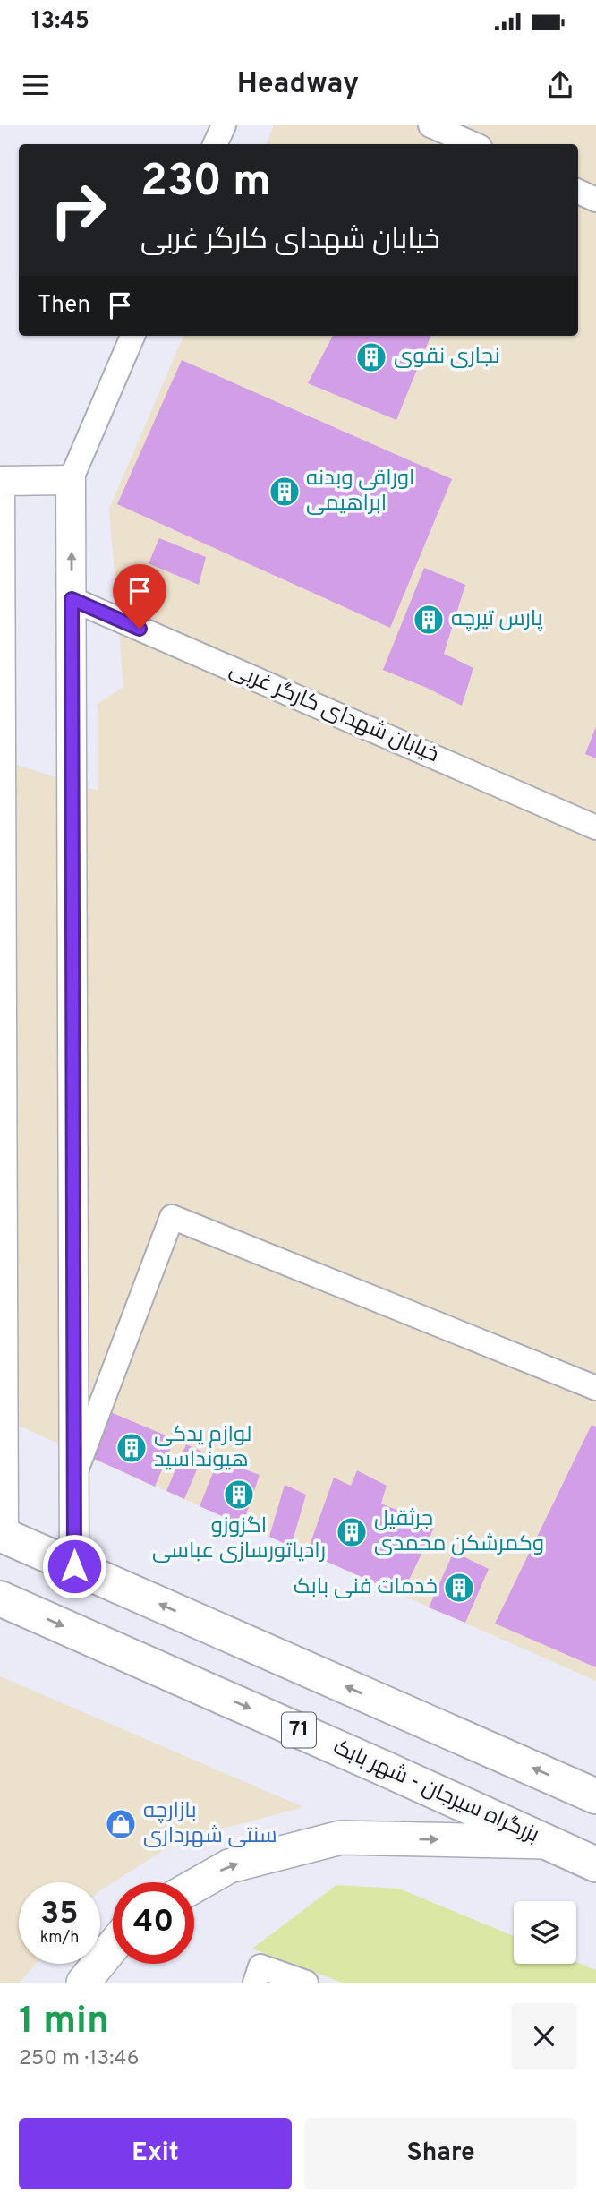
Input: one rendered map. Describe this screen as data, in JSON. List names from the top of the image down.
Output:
{
  "streets": {
    "highway": ["71", "بزرگراه سیرجان - شهر بابک"],
    "street": ["خیابان شهدای کارگر غربی"]
  },
  "places": {
    "building": [
      "نجاری نقوی",
      "اوراقی وبدنه ابراهیمی",
      "پارس تیرچه",
      "لوازم یدکی هیونداسید",
      "اگزوزو رادیاتورسازی عباسی",
      "جرثقیل وکمرشکن محمدی",
      "خدمات فنی بابک"
    ],
    "shop": ["بازارچه سنتی شهرداری"]
  },
  "page": {
    "status": "13:45",
    "header": "Headway",
    "turn": ["230 m", "خیابان شهدای کارگر غربی"],
    "then": "Then",
    "speed": "35 km/h",
    "limit": "40",
    "heading": ["1 min", "250 m · 13:46"],
    "buttons": ["Exit", "Share"]
  }
}
